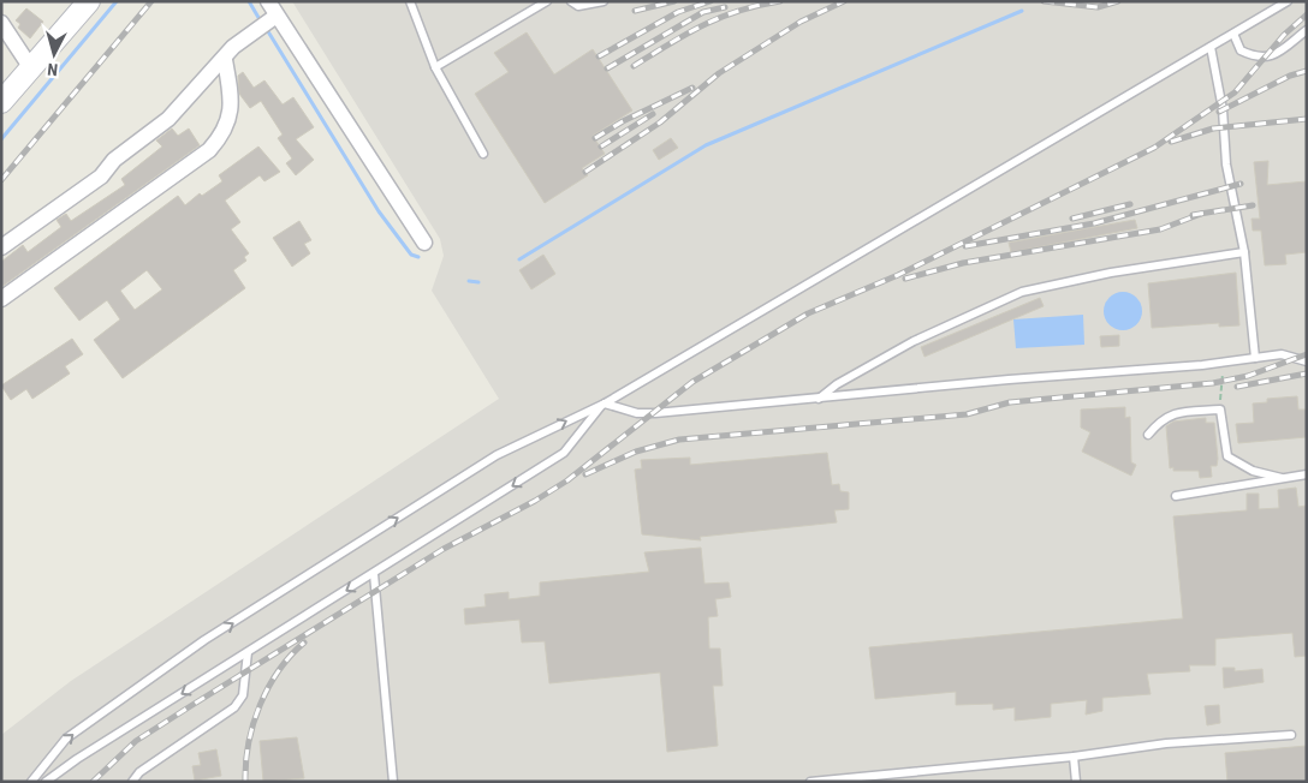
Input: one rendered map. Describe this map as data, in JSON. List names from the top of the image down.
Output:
{
  "north": "bottom"
}
